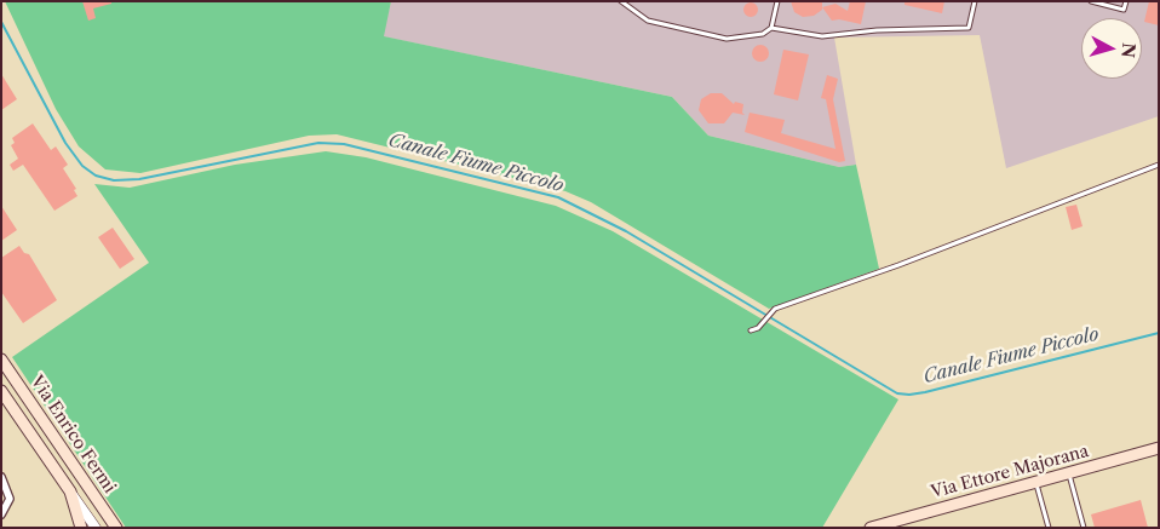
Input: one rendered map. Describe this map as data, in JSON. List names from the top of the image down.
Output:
{
  "streets": {
    "main road": ["Via Enrico Fermi", "Via Ettore Majorana"]
  },
  "water": ["Canale Fiume Piccolo"],
  "north": "right"
}
